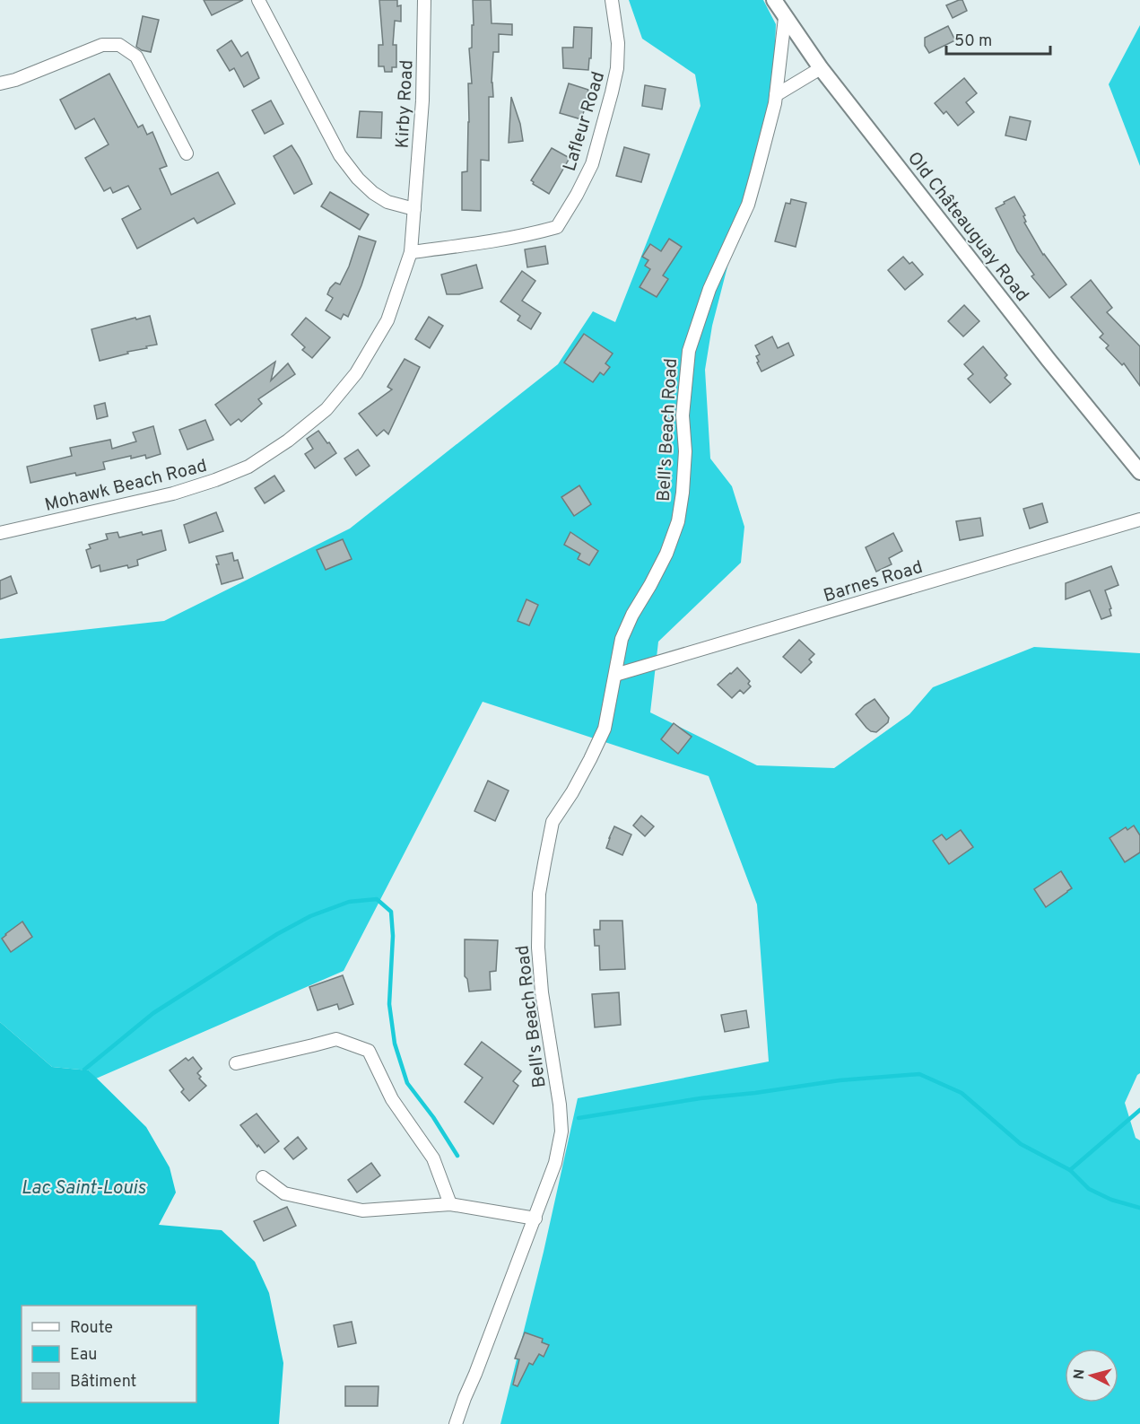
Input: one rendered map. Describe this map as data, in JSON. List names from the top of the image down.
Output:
{
  "streets": {
    "street": [
      "Kirby Road",
      "Lafleur Road",
      "Old Châteauguay Road",
      "Bell's Beach Road",
      "Mohawk Beach Road",
      "Barnes Road"
    ]
  },
  "crossings": [
    ["Kirby Road", "Mohawk Beach Road"],
    ["Lafleur Road", "Mohawk Beach Road"],
    ["Old Châteauguay Road", "Bell's Beach Road"],
    ["Bell's Beach Road", "Barnes Road"]
  ],
  "water": ["Lac Saint-Louis"],
  "legend": ["Route", "Eau", "Bâtiment"],
  "scale_bar": "50 m",
  "north": "left"
}
